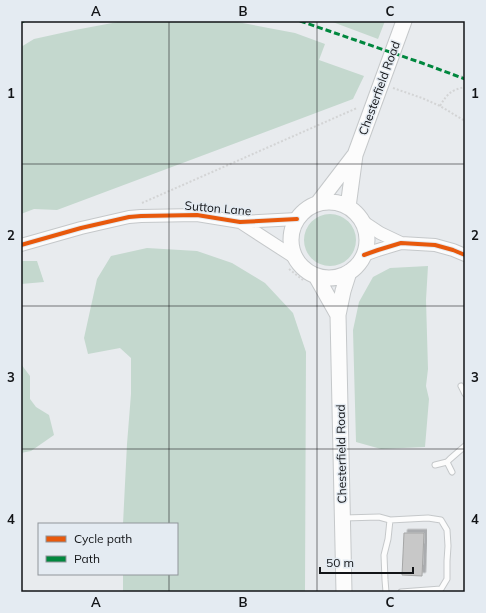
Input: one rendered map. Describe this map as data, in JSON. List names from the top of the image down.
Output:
{
  "streets": {
    "main road": ["Chesterfield Road"],
    "street": ["Sutton Lane"]
  },
  "crossings": [
    ["Chesterfield Road", "Sutton Lane"]
  ],
  "legend": ["Cycle path", "Path"],
  "scale_bar": "50 m",
  "grid": {
    "columns": ["A", "B", "C"],
    "rows": [
      "1",
      "2",
      "3",
      "4"
    ]
  }
}
